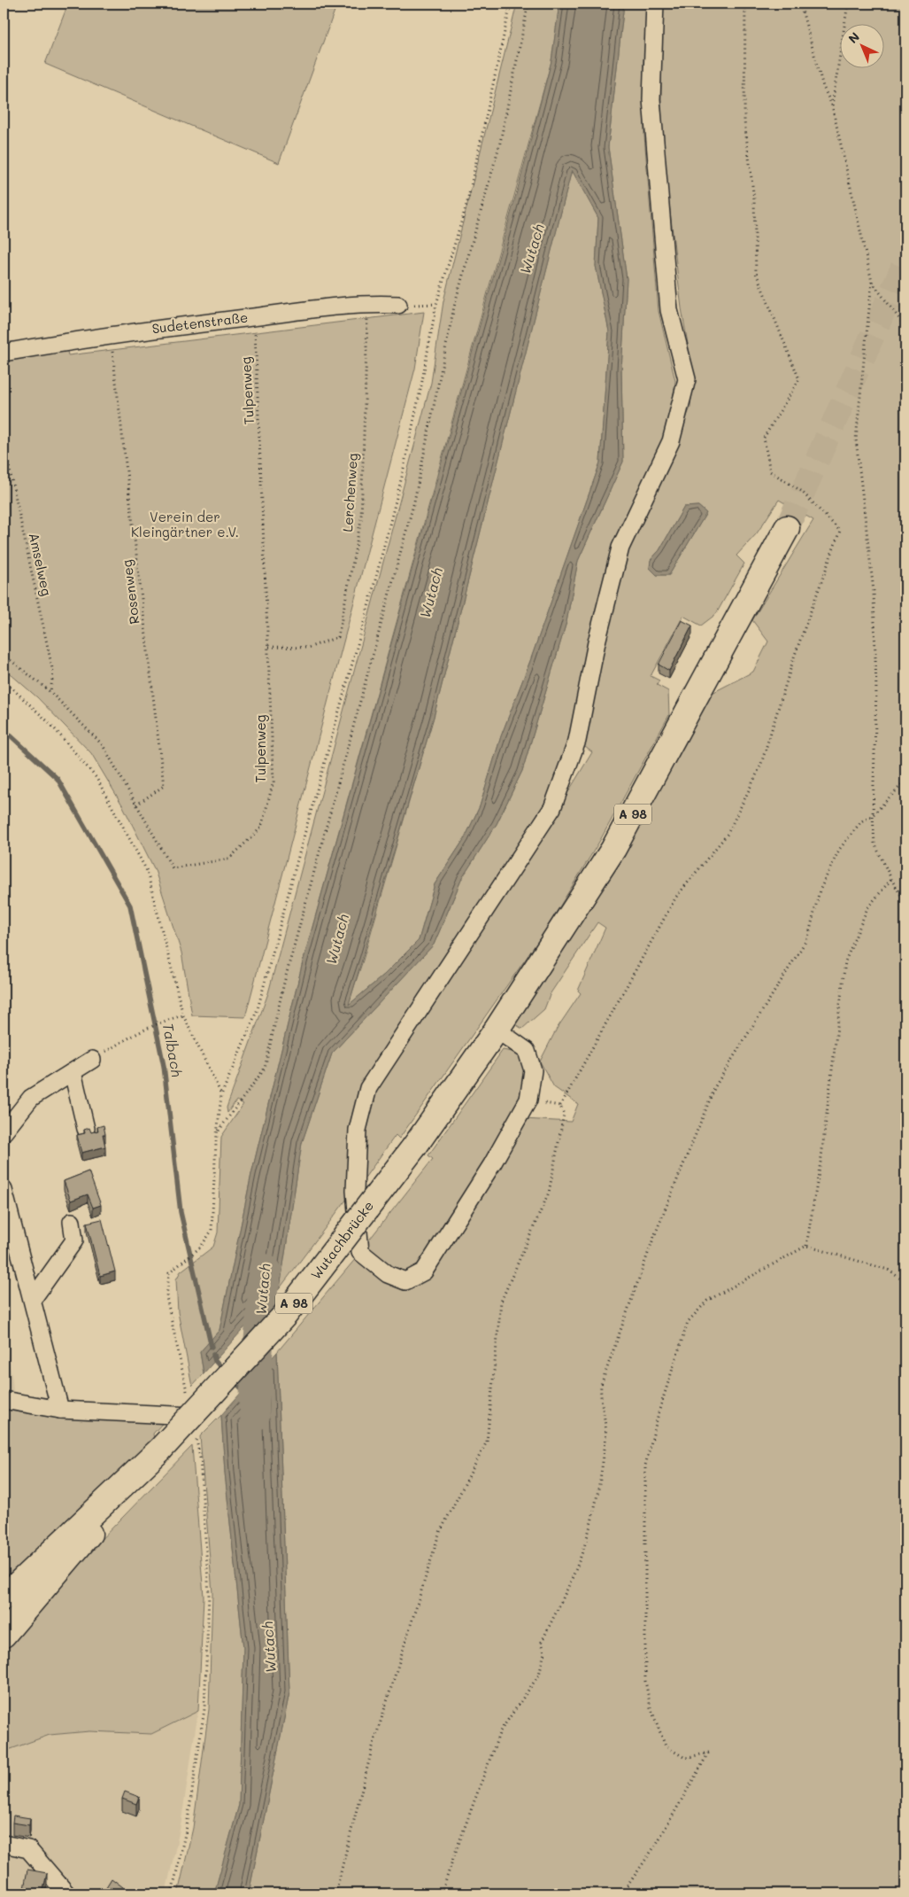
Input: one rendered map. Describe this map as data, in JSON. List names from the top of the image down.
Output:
{
  "streets": {
    "highway": ["A 98", "Wutachbrücke"],
    "street": ["Sudetenstraße"],
    "path": [
      "Tulpenweg",
      "Lerchenweg",
      "Amselweg",
      "Rosenweg"
    ]
  },
  "crossings": [
    ["Sudetenstraße", "Tulpenweg"],
    ["Sudetenstraße", "Lerchenweg"],
    ["Sudetenstraße", "Rosenweg"],
    ["Tulpenweg", "Lerchenweg"],
    ["Tulpenweg", "Amselweg"],
    ["Tulpenweg", "Rosenweg"],
    ["A 98", "Wutachbrücke"]
  ],
  "water": ["Wutach", "Talbach"],
  "parks": ["Verein der Kleingärtner e.V."],
  "north": "top left"
}
